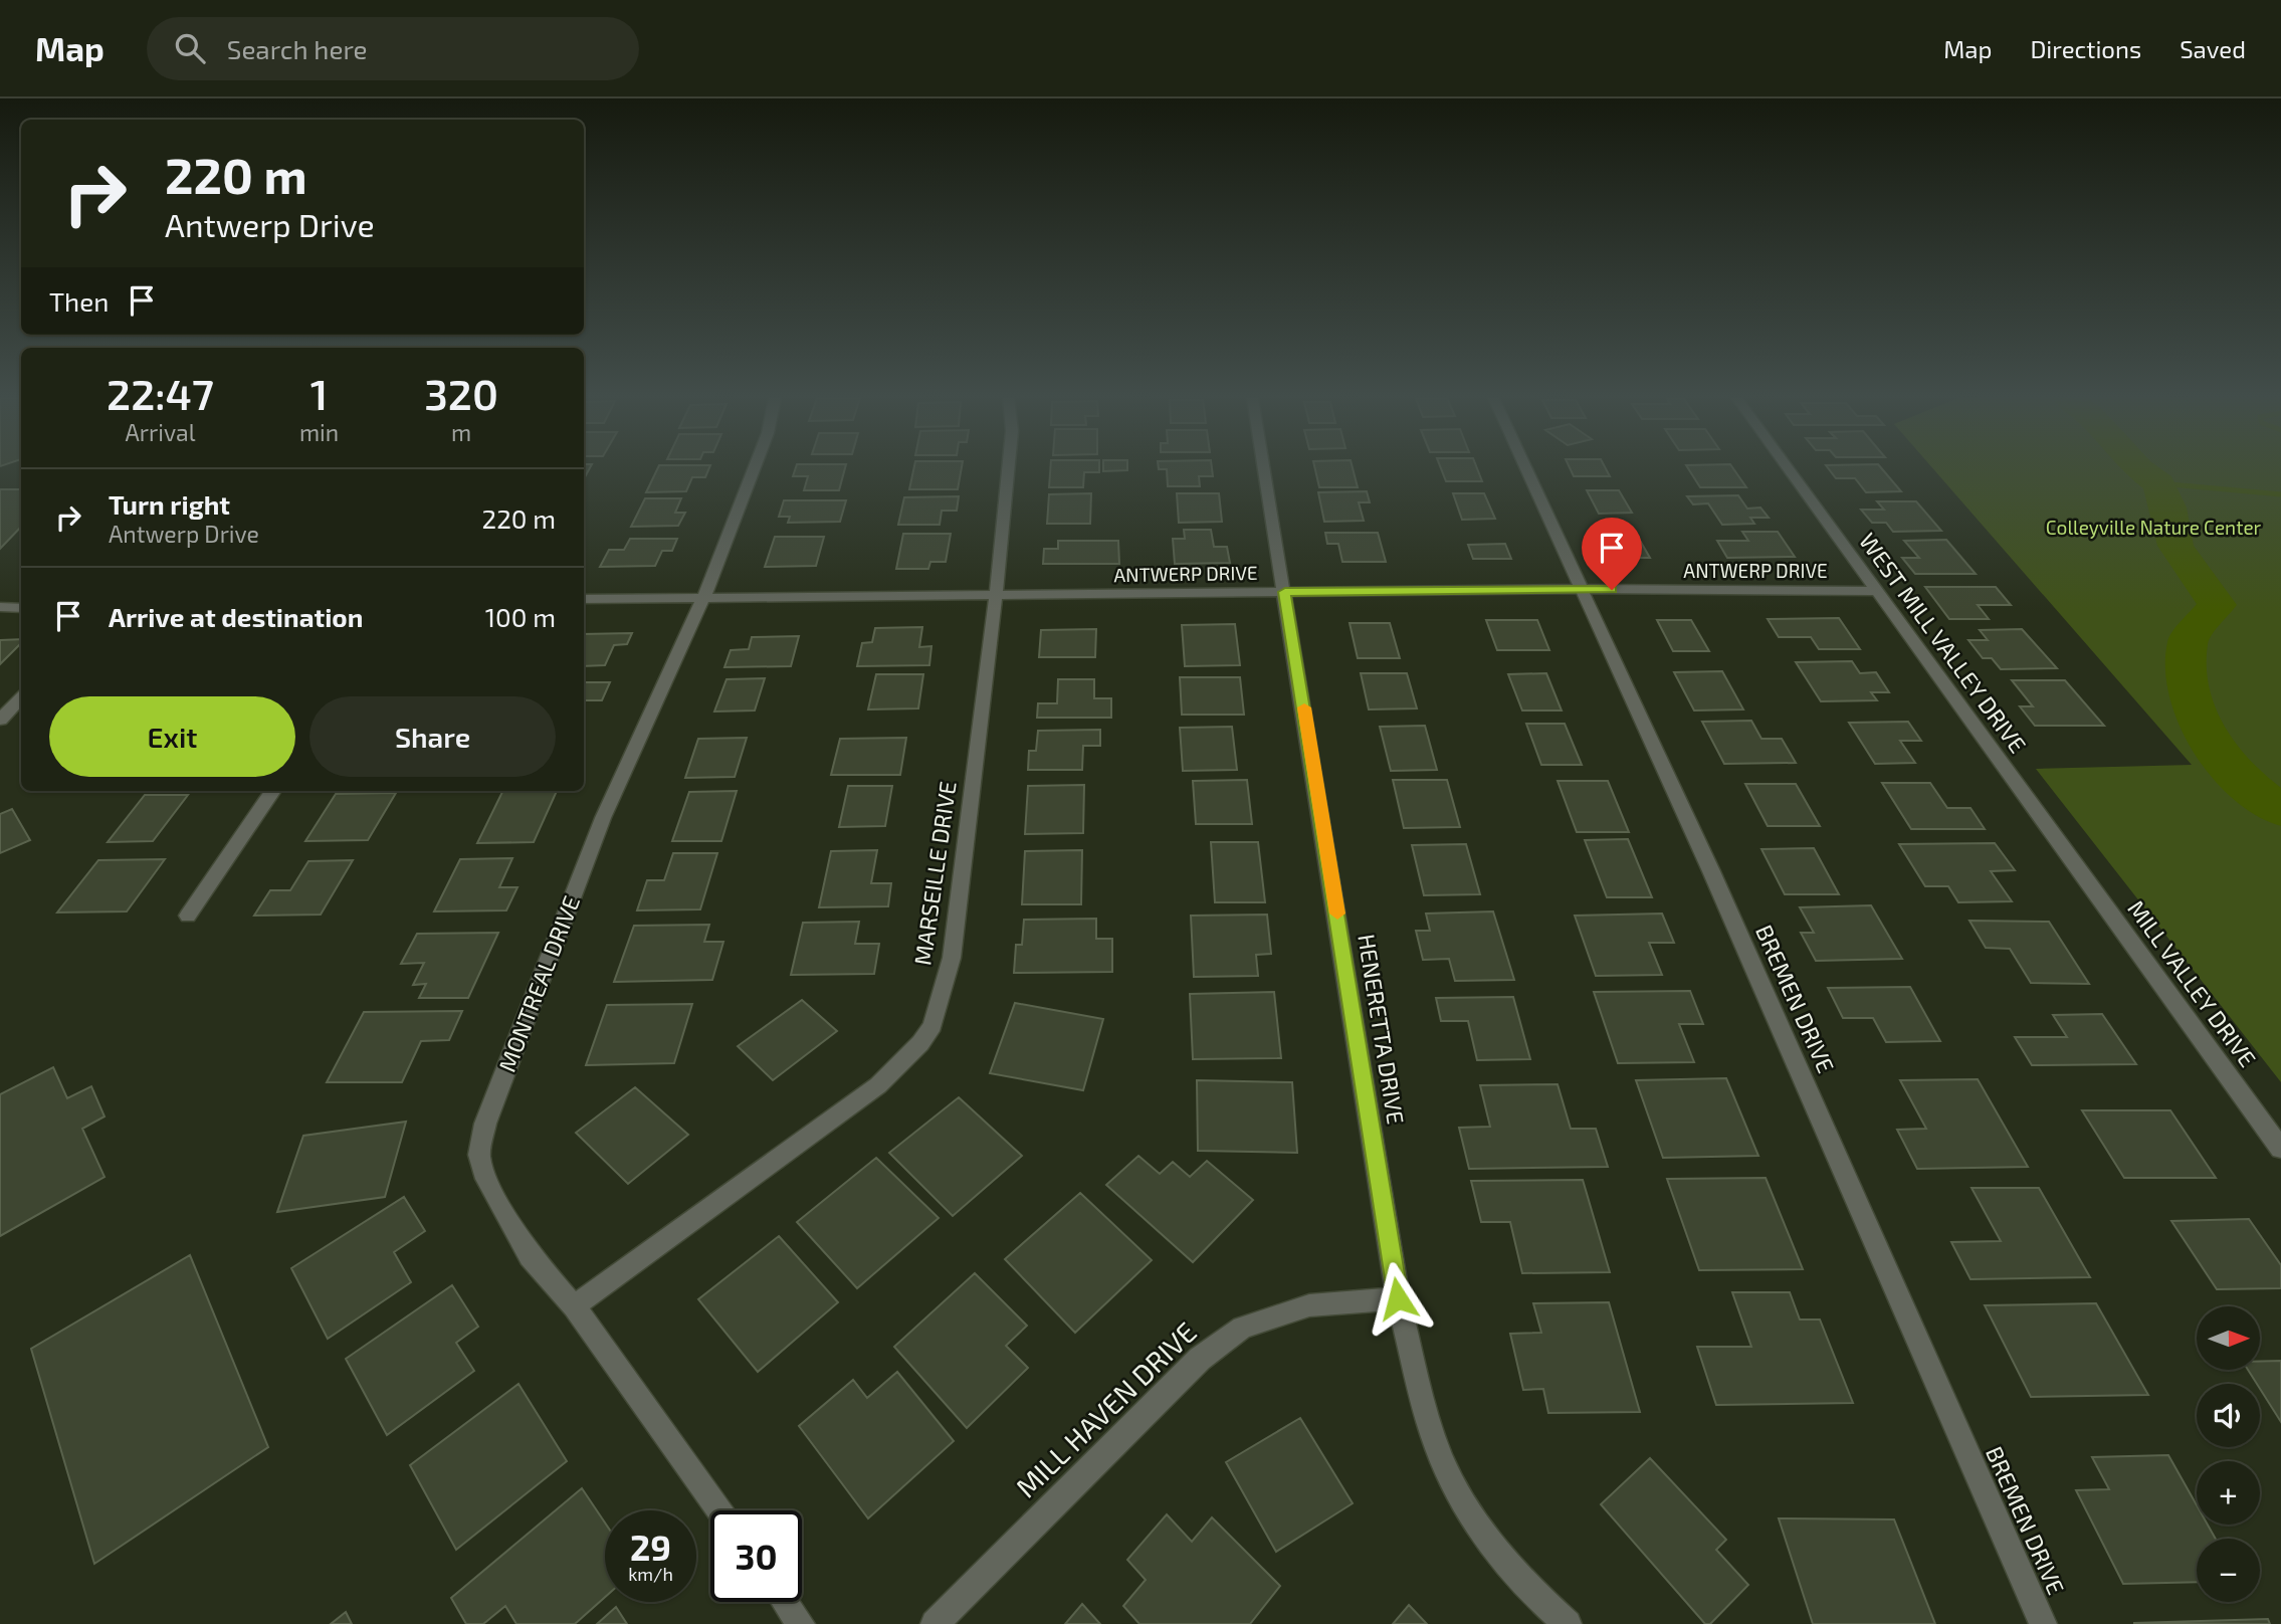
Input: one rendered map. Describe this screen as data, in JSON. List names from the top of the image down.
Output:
{
  "streets": {
    "street": [
      "ANTWERP DRIVE",
      "WEST MILL VALLEY DRIVE",
      "MARSEILLE DRIVE",
      "MONTREAL DRIVE",
      "MILL VALLEY DRIVE",
      "BREMEN DRIVE",
      "HENERETTA DRIVE",
      "MILL HAVEN DRIVE"
    ]
  },
  "crossings": [
    ["ANTWERP DRIVE", "WEST MILL VALLEY DRIVE"],
    ["ANTWERP DRIVE", "MARSEILLE DRIVE"],
    ["ANTWERP DRIVE", "MONTREAL DRIVE"],
    ["ANTWERP DRIVE", "BREMEN DRIVE"],
    ["ANTWERP DRIVE", "HENERETTA DRIVE"],
    ["WEST MILL VALLEY DRIVE", "MILL VALLEY DRIVE"],
    ["MARSEILLE DRIVE", "MONTREAL DRIVE"],
    ["HENERETTA DRIVE", "MILL HAVEN DRIVE"]
  ],
  "parks": ["Colleyville Nature Center"],
  "north": "right",
  "page": {
    "header": "Map",
    "search": "Search here",
    "nav": ["Map", "Directions", "Saved"],
    "turn": ["220 m", "Antwerp Drive"],
    "then": "Then",
    "eta": [
      "22:47",
      "Arrival",
      "1",
      "min",
      "320",
      "m"
    ],
    "list": [
      {
        "name": "Turn right",
        "note": "Antwerp Drive",
        "value": "220 m"
      },
      {
        "name": "Arrive at destination",
        "value": "100 m"
      }
    ],
    "buttons": ["Exit", "Share"],
    "map_buttons": ["+", "−"],
    "speed": "29 km/h",
    "limit": "30"
  }
}
